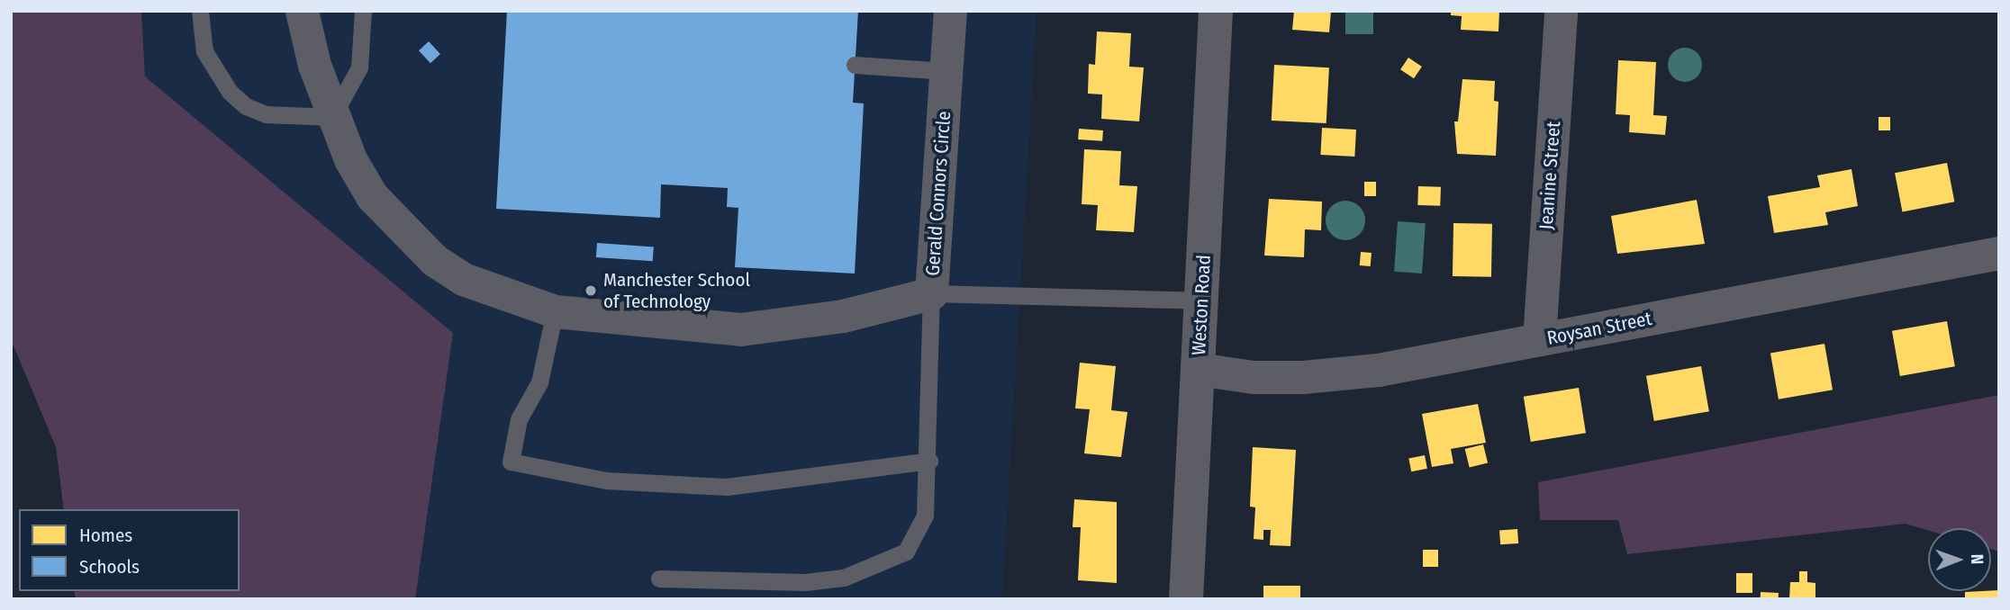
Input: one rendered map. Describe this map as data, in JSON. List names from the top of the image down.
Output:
{
  "streets": {
    "street": [
      "Jeanine Street",
      "Gerald Connors Circle",
      "Weston Road",
      "Roysan Street"
    ]
  },
  "crossings": [
    ["Jeanine Street", "Roysan Street"],
    ["Weston Road", "Roysan Street"]
  ],
  "places": ["Manchester School of Technology"],
  "legend": ["Homes", "Schools"],
  "north": "right"
}
